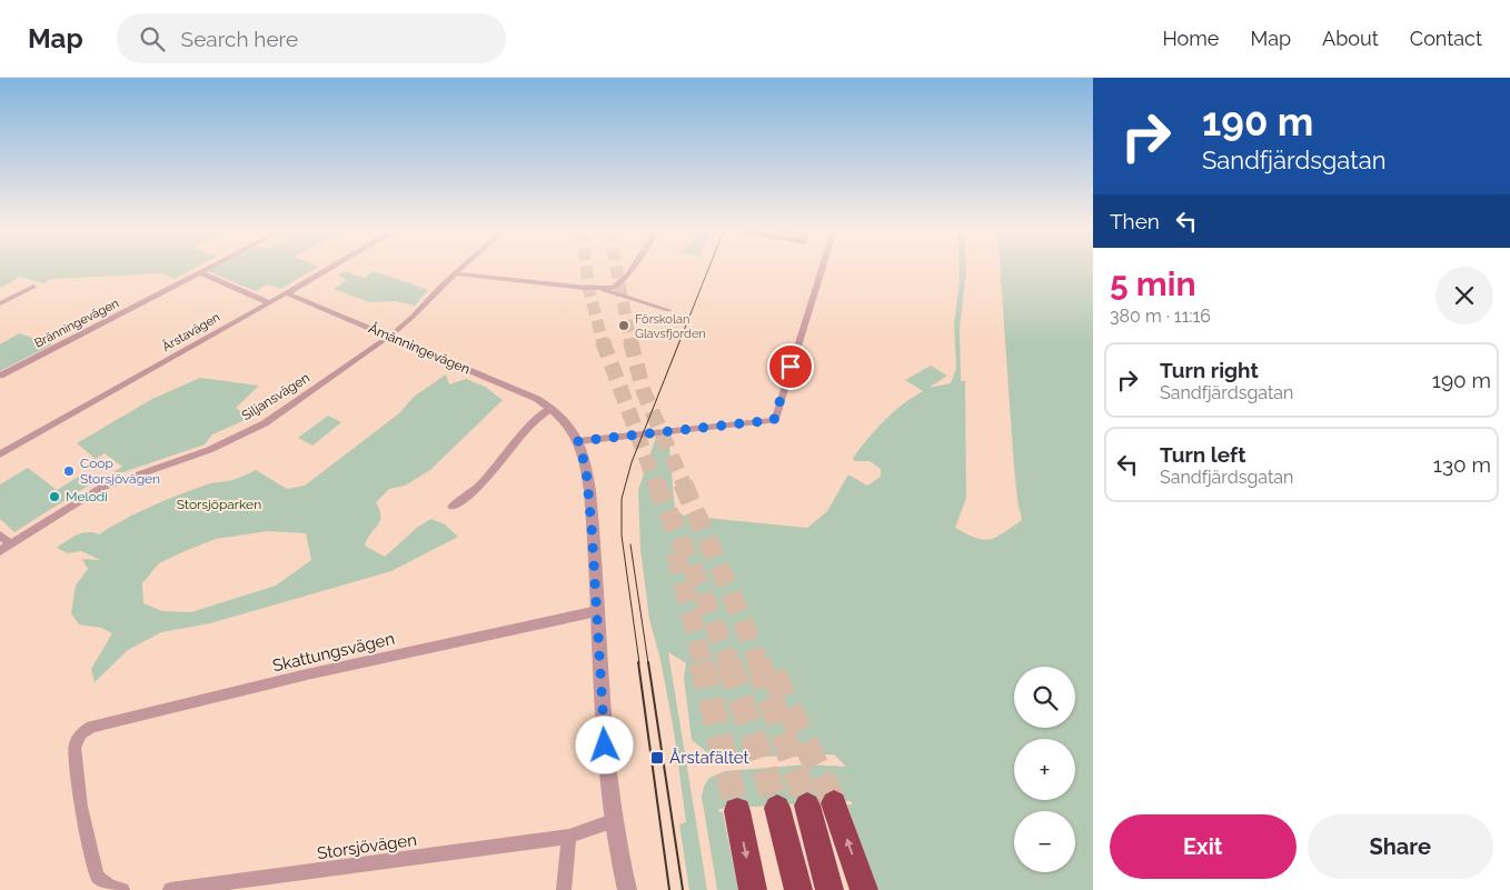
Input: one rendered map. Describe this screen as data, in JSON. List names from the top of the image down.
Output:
{
  "streets": {
    "street": [
      "Bränningevägen",
      "Årstavägen",
      "Åmänningevägen",
      "Siljansvägen",
      "Skattungsvägen",
      "Storsjövägen"
    ]
  },
  "crossings": [
    ["Årstavägen", "Åmänningevägen"],
    ["Åmänningevägen", "Siljansvägen"],
    ["Åmänningevägen", "Skattungsvägen"],
    ["Åmänningevägen", "Storsjövägen"]
  ],
  "parks": ["Storsjöparken"],
  "places": {
    "other": ["Förskolan Glavsfjorden", "Coop Storsjövägen", "Melodi"],
    "transit": ["Årstafältet"]
  },
  "page": {
    "header": "Map",
    "search": "Search here",
    "nav": [
      "Home",
      "Map",
      "About",
      "Contact"
    ],
    "turn": ["190 m", "Sandfjärdsgatan"],
    "then": "Then",
    "heading": ["5 min", "380 m · 11:16"],
    "list": [
      {
        "name": "Turn right",
        "note": "Sandfjärdsgatan",
        "value": "190 m"
      },
      {
        "name": "Turn left",
        "note": "Sandfjärdsgatan",
        "value": "130 m"
      }
    ],
    "map_buttons": ["+", "−"],
    "buttons": ["Exit", "Share"]
  }
}
